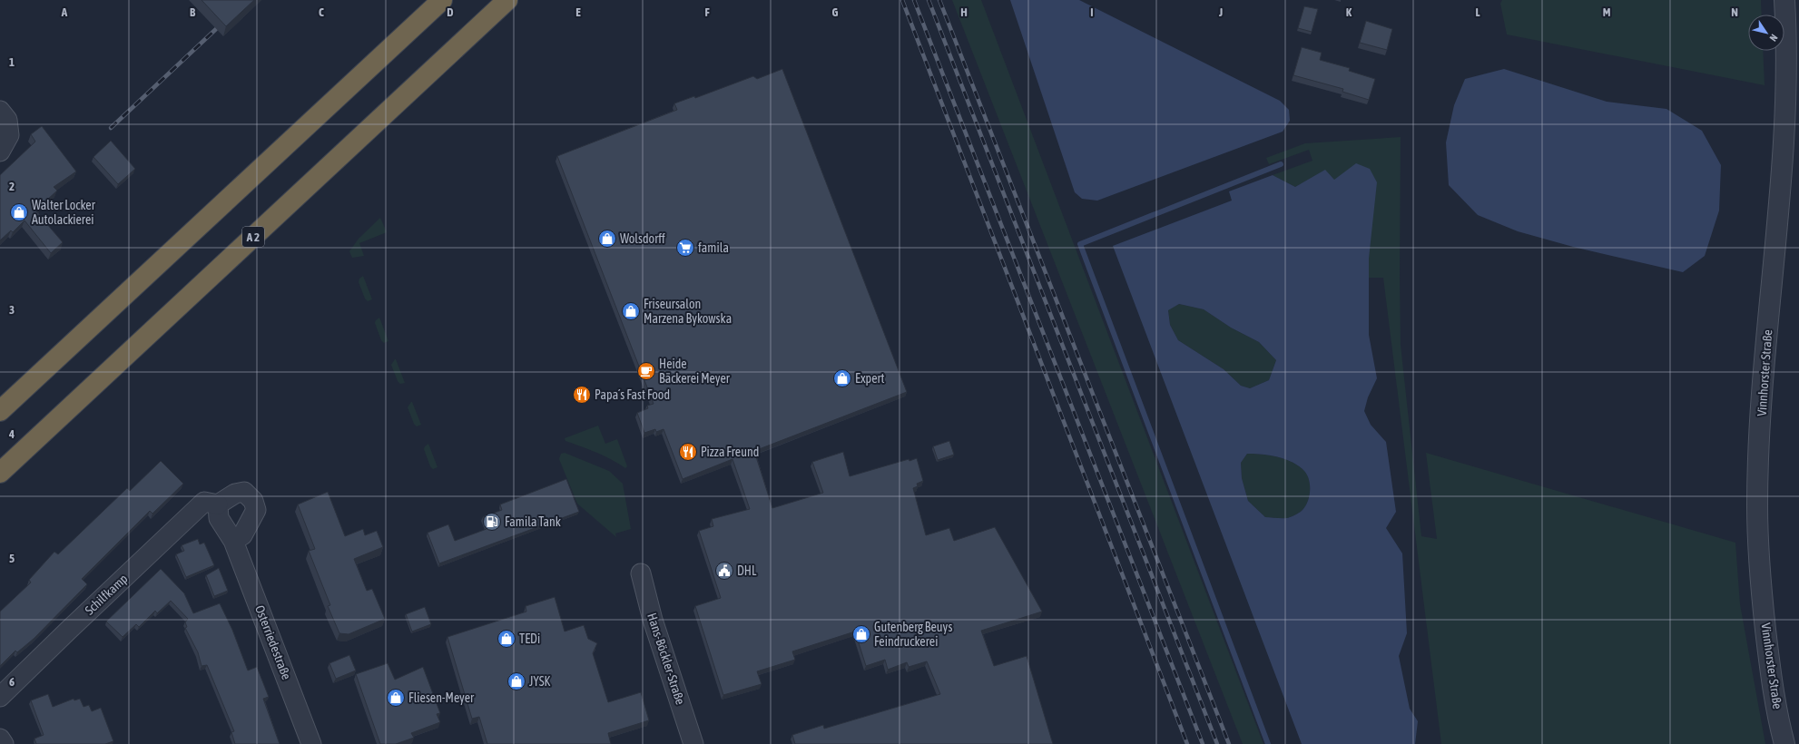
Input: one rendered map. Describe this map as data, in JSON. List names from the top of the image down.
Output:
{
  "streets": {
    "highway": ["A 2"],
    "street": [
      "Vinnhorster Straße",
      "Schilfkamp",
      "Osterriedestraße",
      "Hans-Böckler-Straße"
    ]
  },
  "crossings": [
    ["Schilfkamp", "Osterriedestraße"]
  ],
  "places": {
    "shop": [
      "Walter Locker Autolackierei",
      "Wolsdorff",
      "Friseursalon Marzena Bykowska",
      "Expert",
      "Gutenberg Beuys Feindruckerei",
      "TEDi",
      "JYSK",
      "Fliesen-Meyer"
    ],
    "supermarket": ["famila"],
    "cafe": ["Heide Bäckerei Meyer"],
    "restaurant": ["Papa´s Fast Food", "Pizza Freund"],
    "fuel station": ["Famila Tank"],
    "public building": ["DHL"]
  },
  "north": "bottom right",
  "grid": {
    "columns": [
      "A",
      "B",
      "C",
      "D",
      "E",
      "F",
      "G",
      "H",
      "I",
      "J",
      "K",
      "L",
      "M",
      "N"
    ],
    "rows": [
      "1",
      "2",
      "3",
      "4",
      "5",
      "6"
    ]
  }
}
